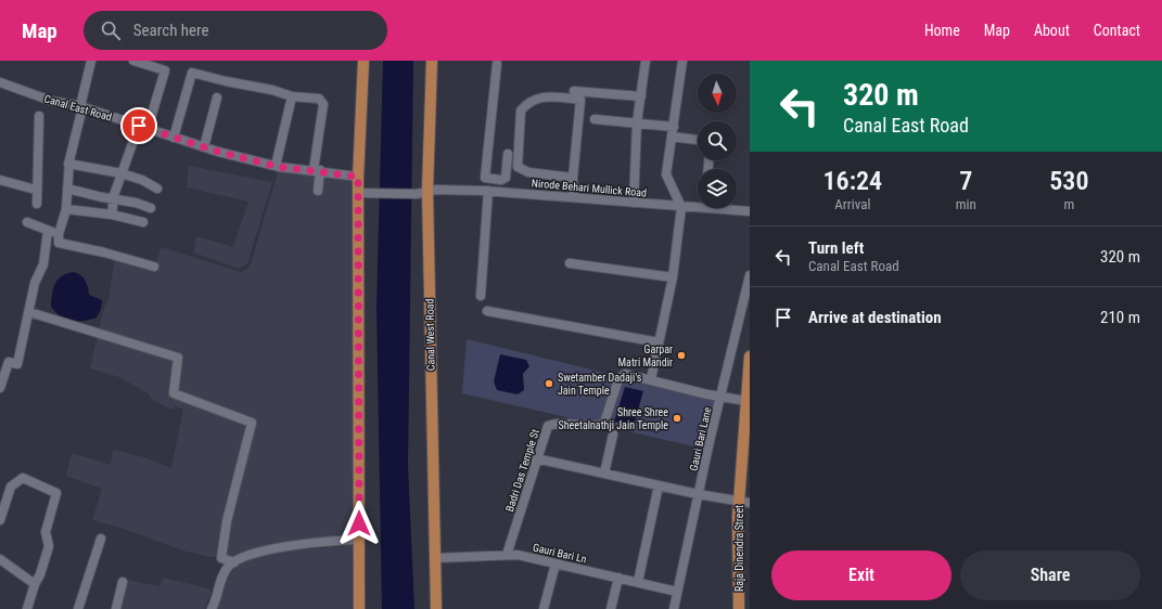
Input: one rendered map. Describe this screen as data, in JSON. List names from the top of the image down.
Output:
{
  "streets": {
    "main road": ["Canal West Road", "Raja Dinendra Street"],
    "street": [
      "Canal East Road",
      "Nirode Behari Mullick Road",
      "Gauri Bari Lane",
      "Badri Das Temple St",
      "Gauri Bari Ln"
    ]
  },
  "crossings": [
    ["Nirode Behari Mullick Road", "Canal West Road"],
    ["Canal West Road", "Gauri Bari Ln"],
    ["Gauri Bari Lane", "Gauri Bari Ln"],
    ["Badri Das Temple St", "Gauri Bari Ln"]
  ],
  "places": ["Garpar Matri Mandir", "Swetamber Dadaji's Jain Temple", "Shree Shree Sheetalnathji Jain Temple"],
  "north": "bottom",
  "page": {
    "header": "Map",
    "search": "Search here",
    "nav": [
      "Home",
      "Map",
      "About",
      "Contact"
    ],
    "turn": ["320 m", "Canal East Road"],
    "eta": [
      "16:24",
      "Arrival",
      "7",
      "min",
      "530",
      "m"
    ],
    "list": [
      {
        "name": "Turn left",
        "note": "Canal East Road",
        "value": "320 m"
      },
      {
        "name": "Arrive at destination",
        "value": "210 m"
      }
    ],
    "buttons": ["Exit", "Share"]
  }
}
